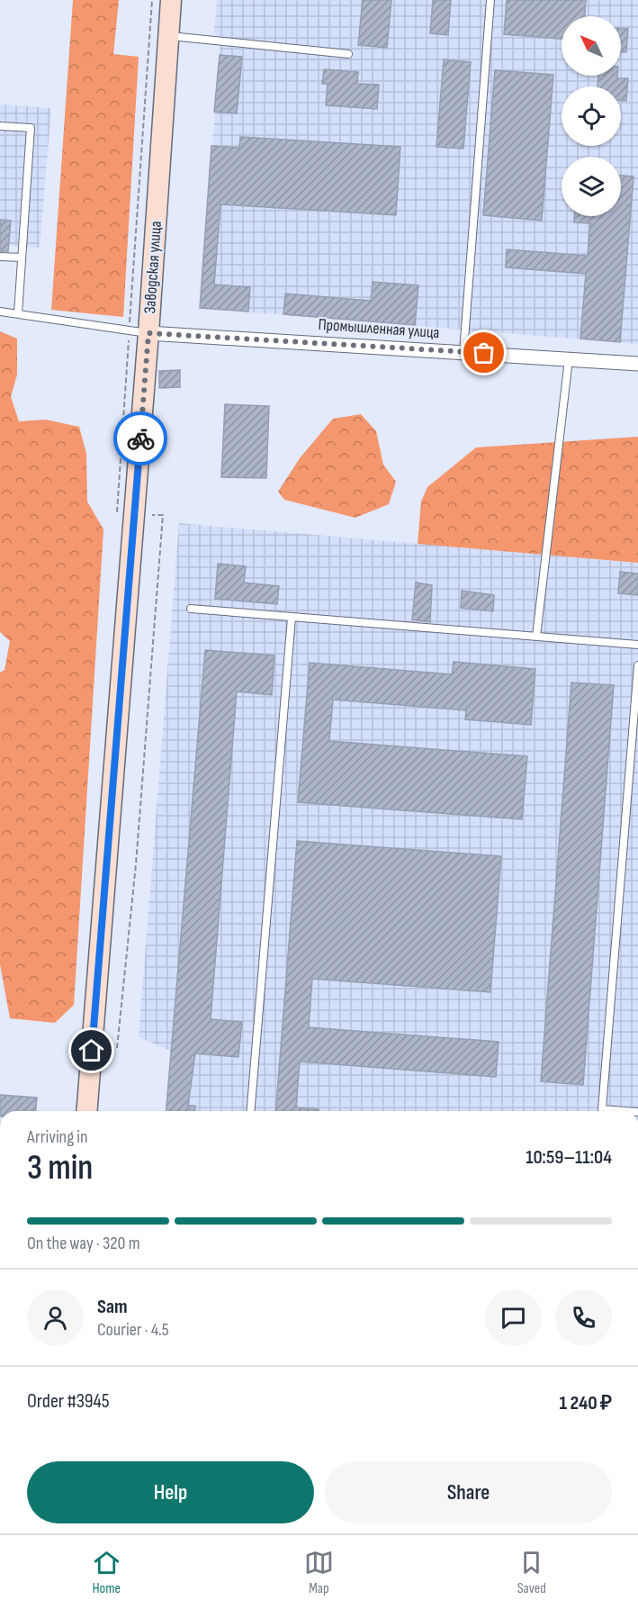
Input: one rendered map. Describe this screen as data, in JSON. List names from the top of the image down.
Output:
{
  "streets": {
    "main road": ["Заводская улица"],
    "street": ["Промышленная улица"]
  },
  "crossings": [
    ["Заводская улица", "Промышленная улица"]
  ],
  "north": "top left",
  "page": {
    "heading": ["3 min", "Arriving in", "10:59–11:04"],
    "panel": [
      "Sam",
      "Courier · 4.5",
      "Order #3945",
      "1 240 ₽"
    ],
    "bar": "On the way · 320 m",
    "buttons": ["Help", "Share"],
    "tabs": ["Home", "Map", "Saved"]
  }
}
